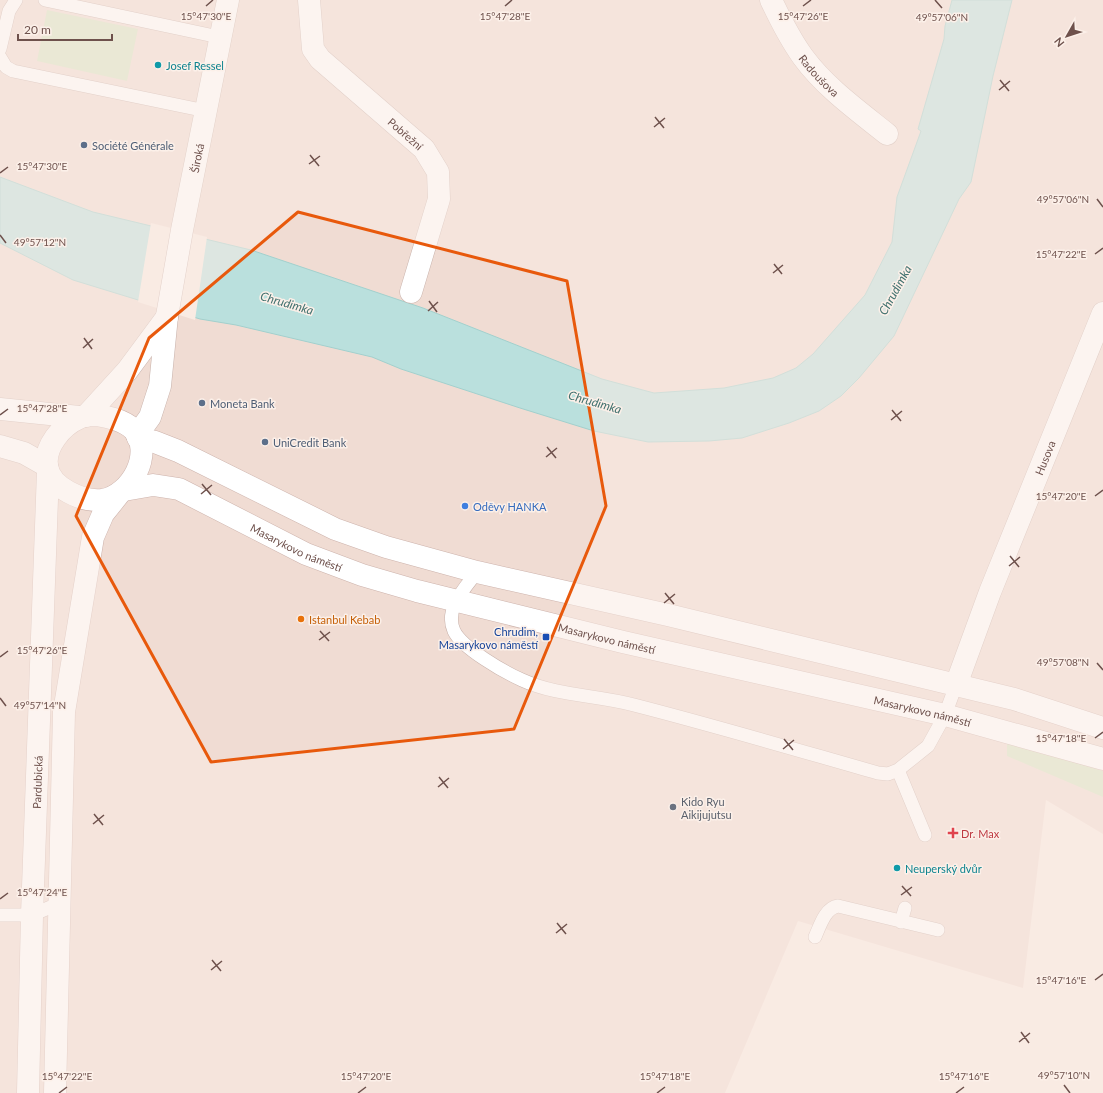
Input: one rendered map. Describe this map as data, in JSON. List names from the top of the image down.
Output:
{
  "streets": {
    "main road": [
      "Radoušova",
      "Pobřežní",
      "Široká",
      "Husova",
      "Masarykovo náměstí",
      "Pardubická"
    ]
  },
  "crossings": [
    ["Široká", "Masarykovo náměstí"],
    ["Široká", "Pardubická"],
    ["Husova", "Masarykovo náměstí"],
    ["Masarykovo náměstí", "Pardubická"]
  ],
  "water": ["Chrudimka"],
  "places": {
    "other": [
      "Josef Ressel",
      "Société Générale",
      "Moneta Bank",
      "UniCredit Bank",
      "Oděvy HANKA",
      "Istanbul Kebab",
      "Kido Ryu Aikijujutsu",
      "Neuperský dvůr"
    ],
    "transit": ["Chrudim, Masarykovo náměstí"],
    "health": ["Dr. Max"]
  },
  "scale_bar": "20 m",
  "north": "bottom left",
  "coordinates": [
    "15°47'30\"E",
    "15°47'28\"E",
    "15°47'26\"E",
    "49°57'06\"N",
    "49°57'12\"N",
    "15°47'22\"E",
    "15°47'20\"E",
    "49°57'08\"N",
    "49°57'14\"N",
    "15°47'18\"E",
    "15°47'24\"E",
    "15°47'16\"E",
    "49°57'10\"N"
  ]
}
